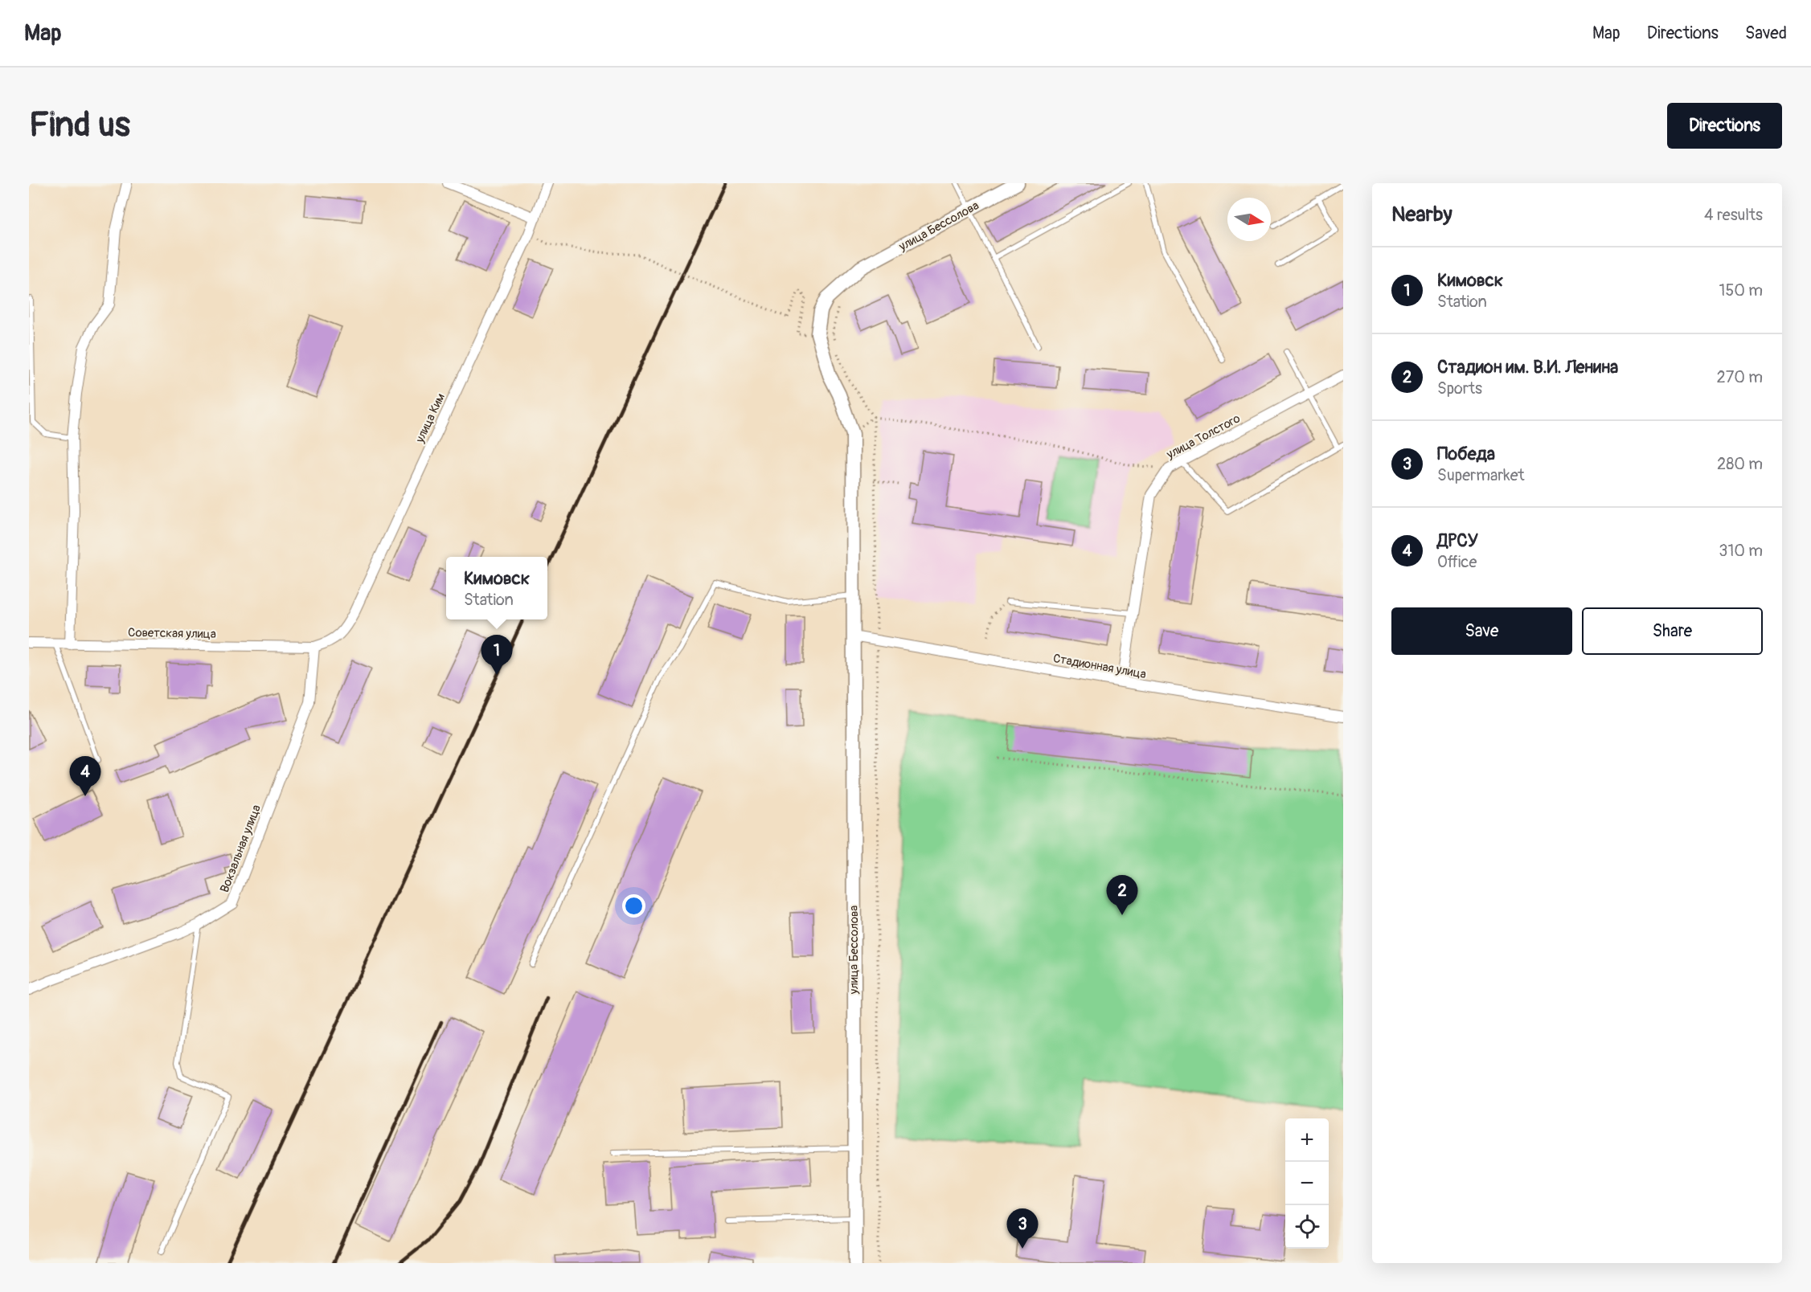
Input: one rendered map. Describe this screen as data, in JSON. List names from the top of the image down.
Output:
{
  "streets": {
    "main road": ["улица Бессолова"],
    "street": [
      "улица Ким",
      "улица Толстого",
      "Советская улица",
      "Стадионная улица",
      "Вокзальная улица"
    ]
  },
  "crossings": [
    ["улица Бессолова", "Стадионная улица"],
    ["улица Ким", "Советская улица"],
    ["улица Ким", "Вокзальная улица"],
    ["улица Толстого", "Стадионная улица"],
    ["Советская улица", "Вокзальная улица"]
  ],
  "north": "right",
  "page": {
    "header": "Map",
    "nav": ["Map", "Directions", "Saved"],
    "buttons": [
      "Directions",
      ["Save", "Share"]
    ],
    "title": "Find us",
    "heading": ["Nearby", "4 results"],
    "list": [
      {
        "mark": "1",
        "name": "Кимовск",
        "note": "Station",
        "value": "150 m"
      },
      {
        "mark": "2",
        "name": "Стадион им. В.И. Ленина",
        "note": "Sports",
        "value": "270 m"
      },
      {
        "mark": "3",
        "name": "Победа",
        "note": "Supermarket",
        "value": "280 m"
      },
      {
        "mark": "4",
        "name": "ДРСУ",
        "note": "Office",
        "value": "310 m"
      }
    ],
    "popup": ["Кимовск", "Station"],
    "pins": [
      "1",
      "4",
      "2",
      "3"
    ],
    "map_buttons": ["+", "−"]
  }
}
